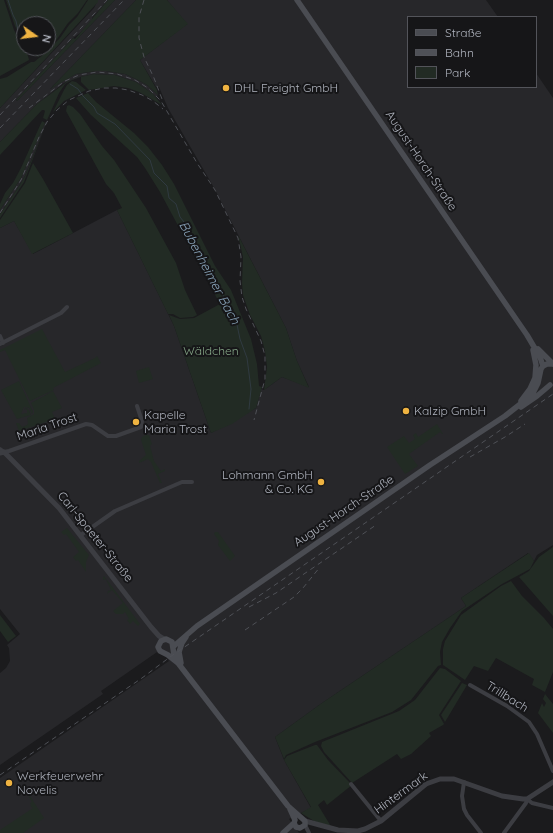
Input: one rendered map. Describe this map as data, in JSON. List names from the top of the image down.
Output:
{
  "streets": {
    "main road": ["August-Horch-Straße", "Carl-Spaeter-Straße"],
    "street": ["Maria Trost", "Trillbach", "Hintermark"]
  },
  "crossings": [
    ["August-Horch-Straße", "Carl-Spaeter-Straße"],
    ["Maria Trost", "Carl-Spaeter-Straße"],
    ["Carl-Spaeter-Straße", "Hintermark"]
  ],
  "water": ["Bubenheimer Bach"],
  "parks": ["Wäldchen"],
  "places": [
    "DHL Freight GmbH",
    "Kalzip GmbH",
    "Kapelle Maria Trost",
    "Lohmann GmbH & Co. KG",
    "Werkfeuerwehr Novelis"
  ],
  "legend": ["Straße", "Bahn", "Park"],
  "north": "right"
}
